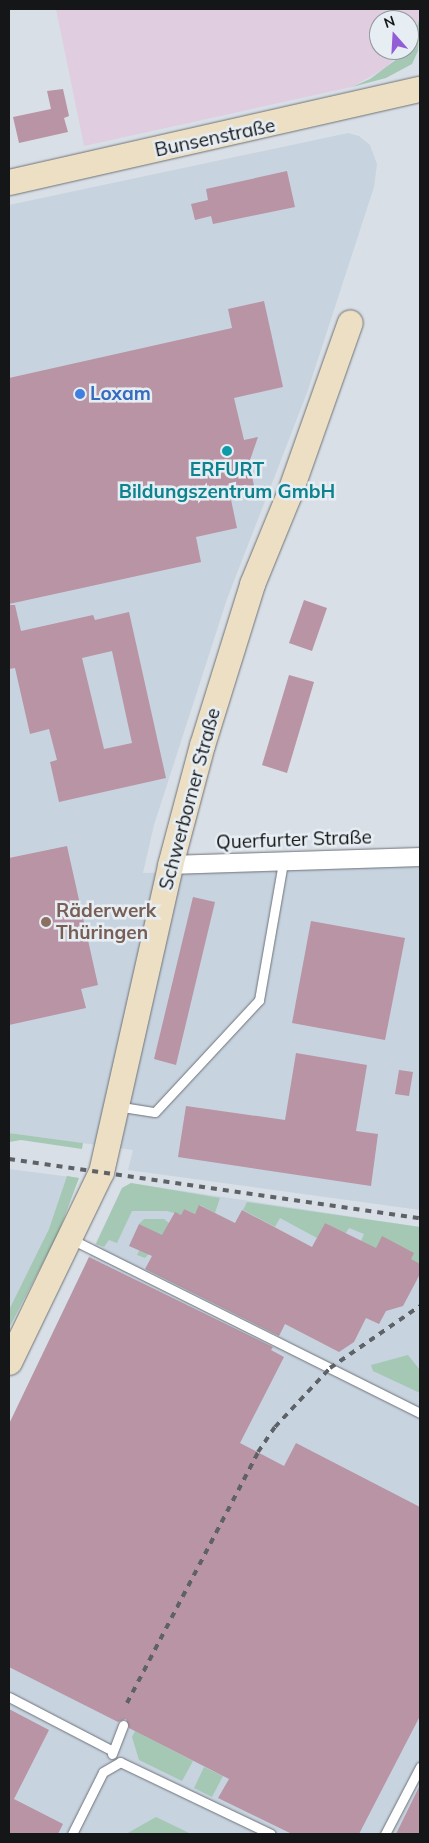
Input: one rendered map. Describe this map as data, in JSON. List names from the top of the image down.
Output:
{
  "streets": {
    "street": ["Bunsenstraße", "Schwerborner Straße", "Querfurter Straße"]
  },
  "crossings": [
    ["Schwerborner Straße", "Querfurter Straße"]
  ],
  "places": ["Loxam", "ERFURT Bildungszentrum GmbH", "Räderwerk Thüringen"],
  "north": "top"
}
